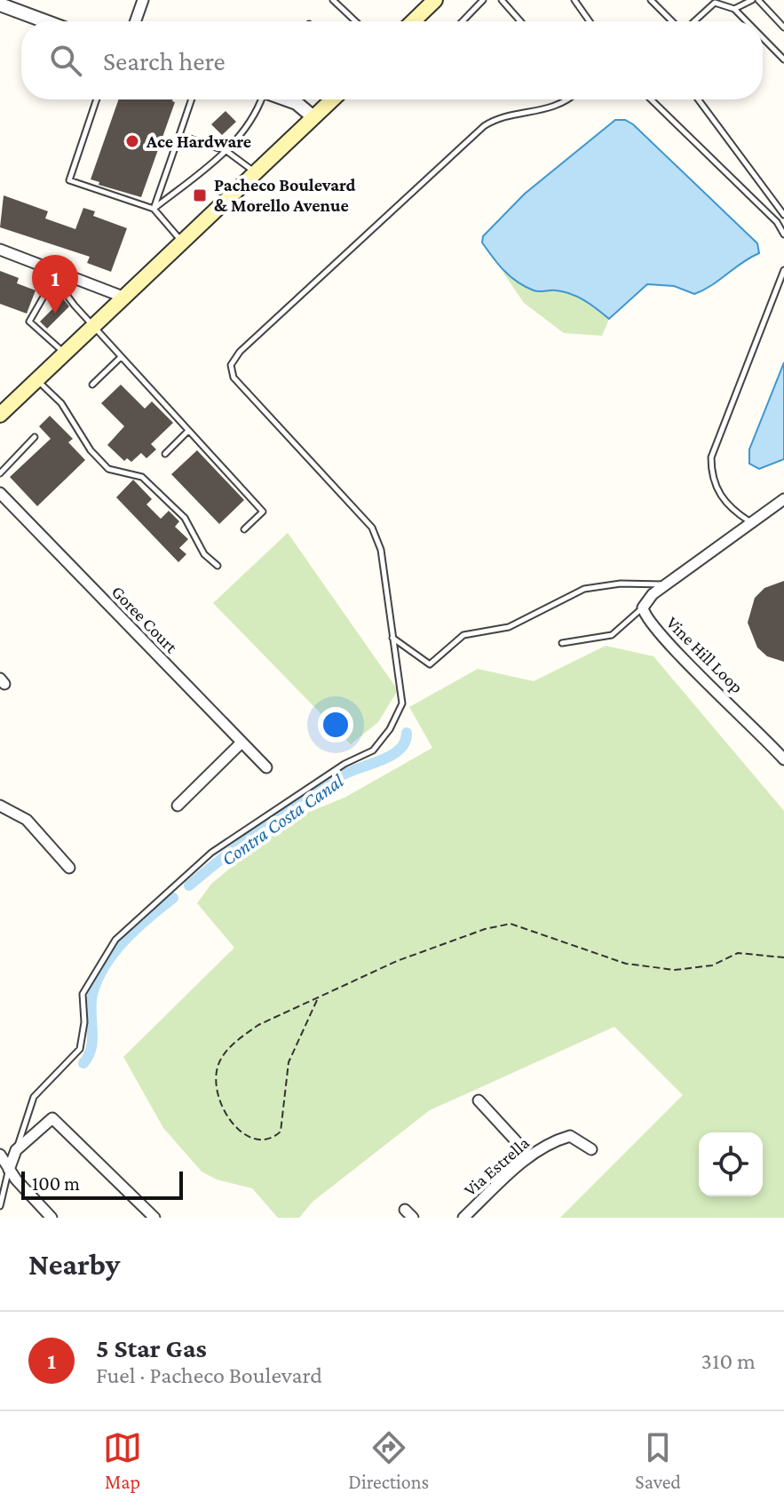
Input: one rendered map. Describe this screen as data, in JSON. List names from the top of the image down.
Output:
{
  "streets": {
    "street": ["Goree Court", "Vine Hill Loop", "Via Estrella"]
  },
  "water": ["Contra Costa Canal"],
  "places": {
    "other": ["Ace Hardware"],
    "transit": ["Pacheco Boulevard & Morello Avenue"]
  },
  "scale_bar": "100 m",
  "page": {
    "search": "Search here",
    "pins": "1",
    "scale": "100 m",
    "heading": "Nearby",
    "list": [
      {
        "mark": "1",
        "name": "5 Star Gas",
        "note": "Fuel · Pacheco Boulevard",
        "value": "310 m"
      }
    ],
    "nav": ["Map", "Directions", "Saved"]
  }
}
